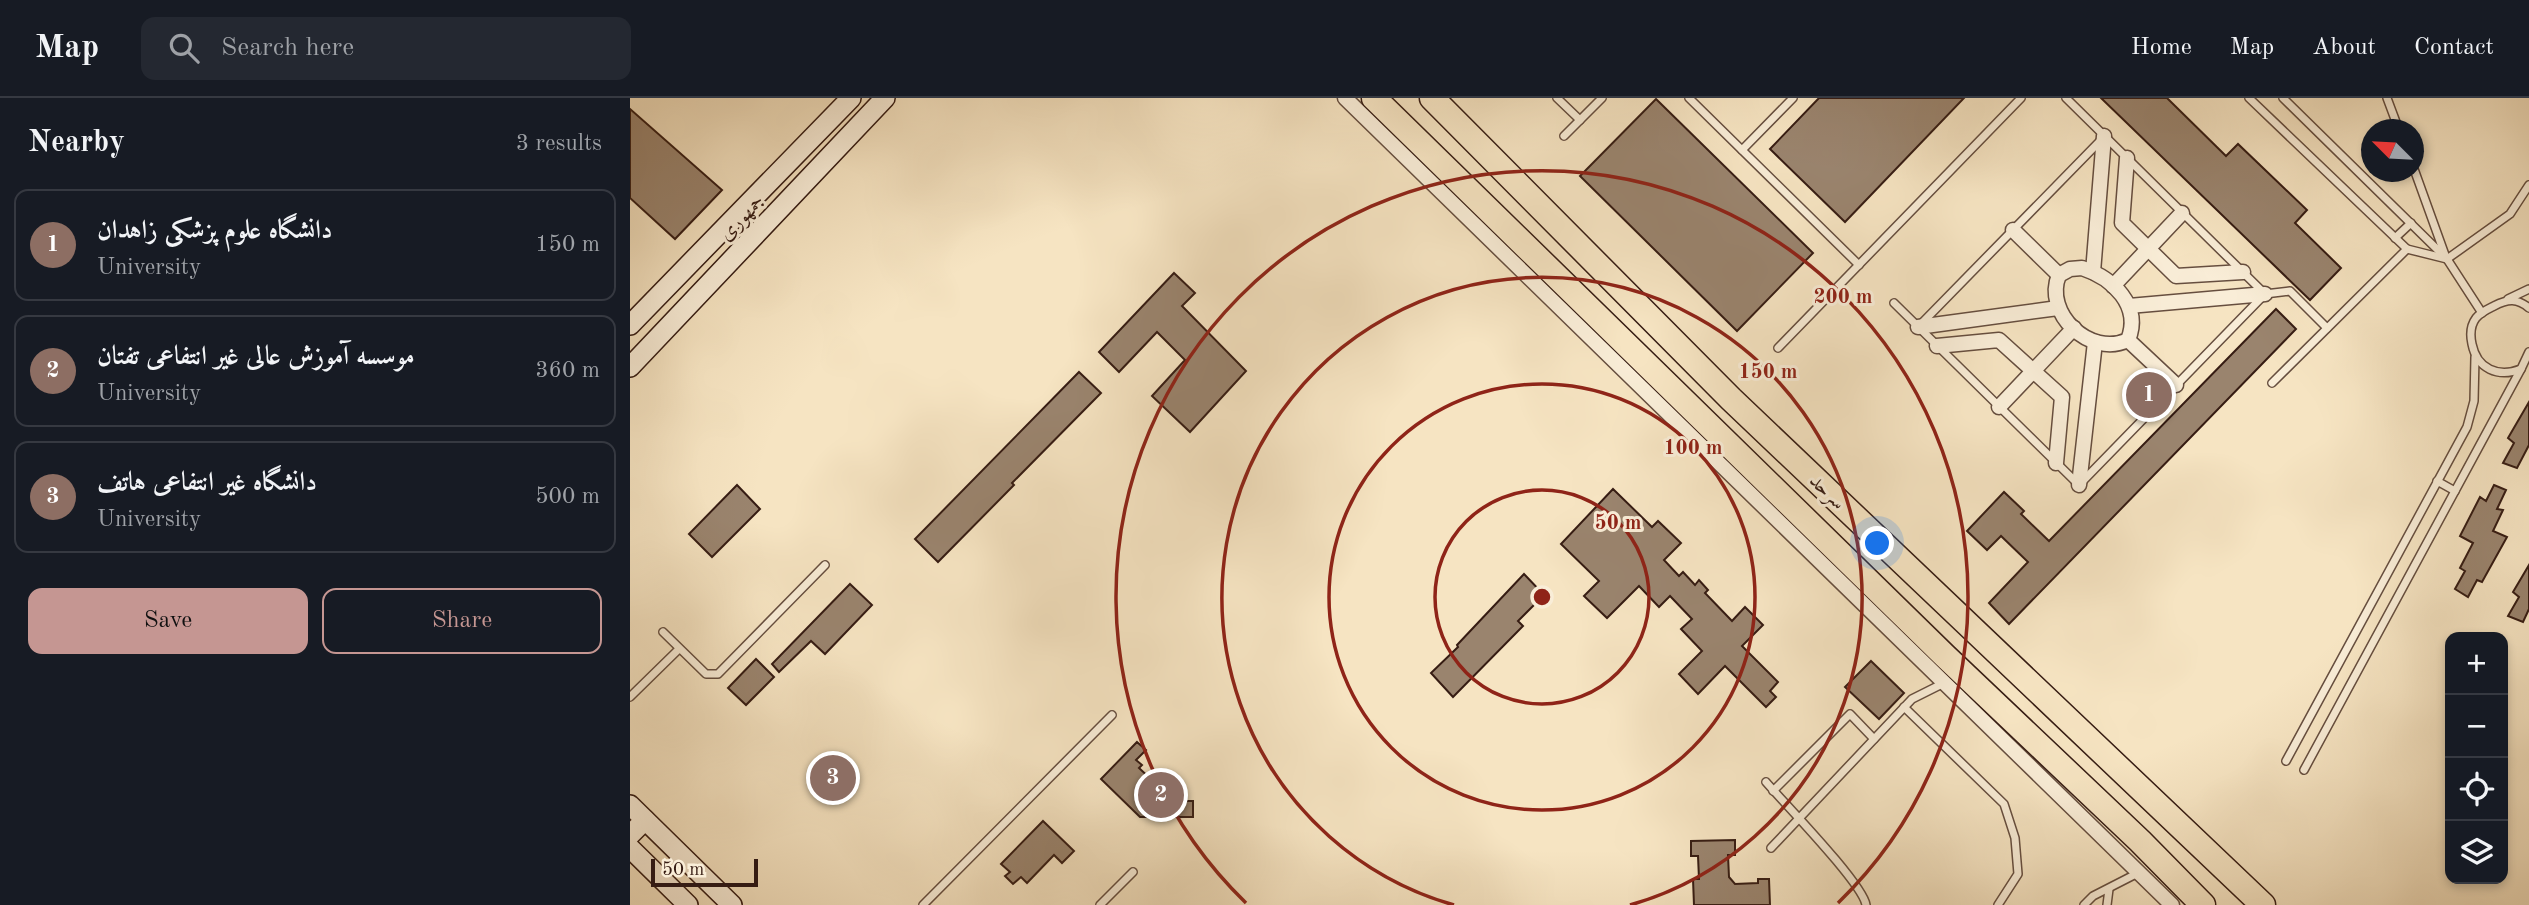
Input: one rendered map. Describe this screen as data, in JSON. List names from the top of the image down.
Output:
{
  "streets": {
    "highway": ["سرحد"],
    "main road": ["جمهوری"]
  },
  "scale_bar": "50 m",
  "north": "top left",
  "page": {
    "header": "Map",
    "search": "Search here",
    "nav": [
      "Home",
      "Map",
      "About",
      "Contact"
    ],
    "heading": ["Nearby", "3 results"],
    "list": [
      {
        "mark": "1",
        "name": "دانشگاه علوم پزشکی زاهدان",
        "note": "University",
        "value": "150 m"
      },
      {
        "mark": "2",
        "name": "موسسه آموزش عالی غیر انتفاعی تفتان",
        "note": "University",
        "value": "360 m"
      },
      {
        "mark": "3",
        "name": "دانشگاه غیر انتفاعی هاتف",
        "note": "University",
        "value": "500 m"
      }
    ],
    "pins": ["1", "3", "2"],
    "buttons": ["Save", "Share"],
    "map_buttons": ["+", "−"],
    "scale": "50 m"
  },
  "rings": [
    "200 m",
    "150 m",
    "100 m",
    "50 m"
  ]
}
